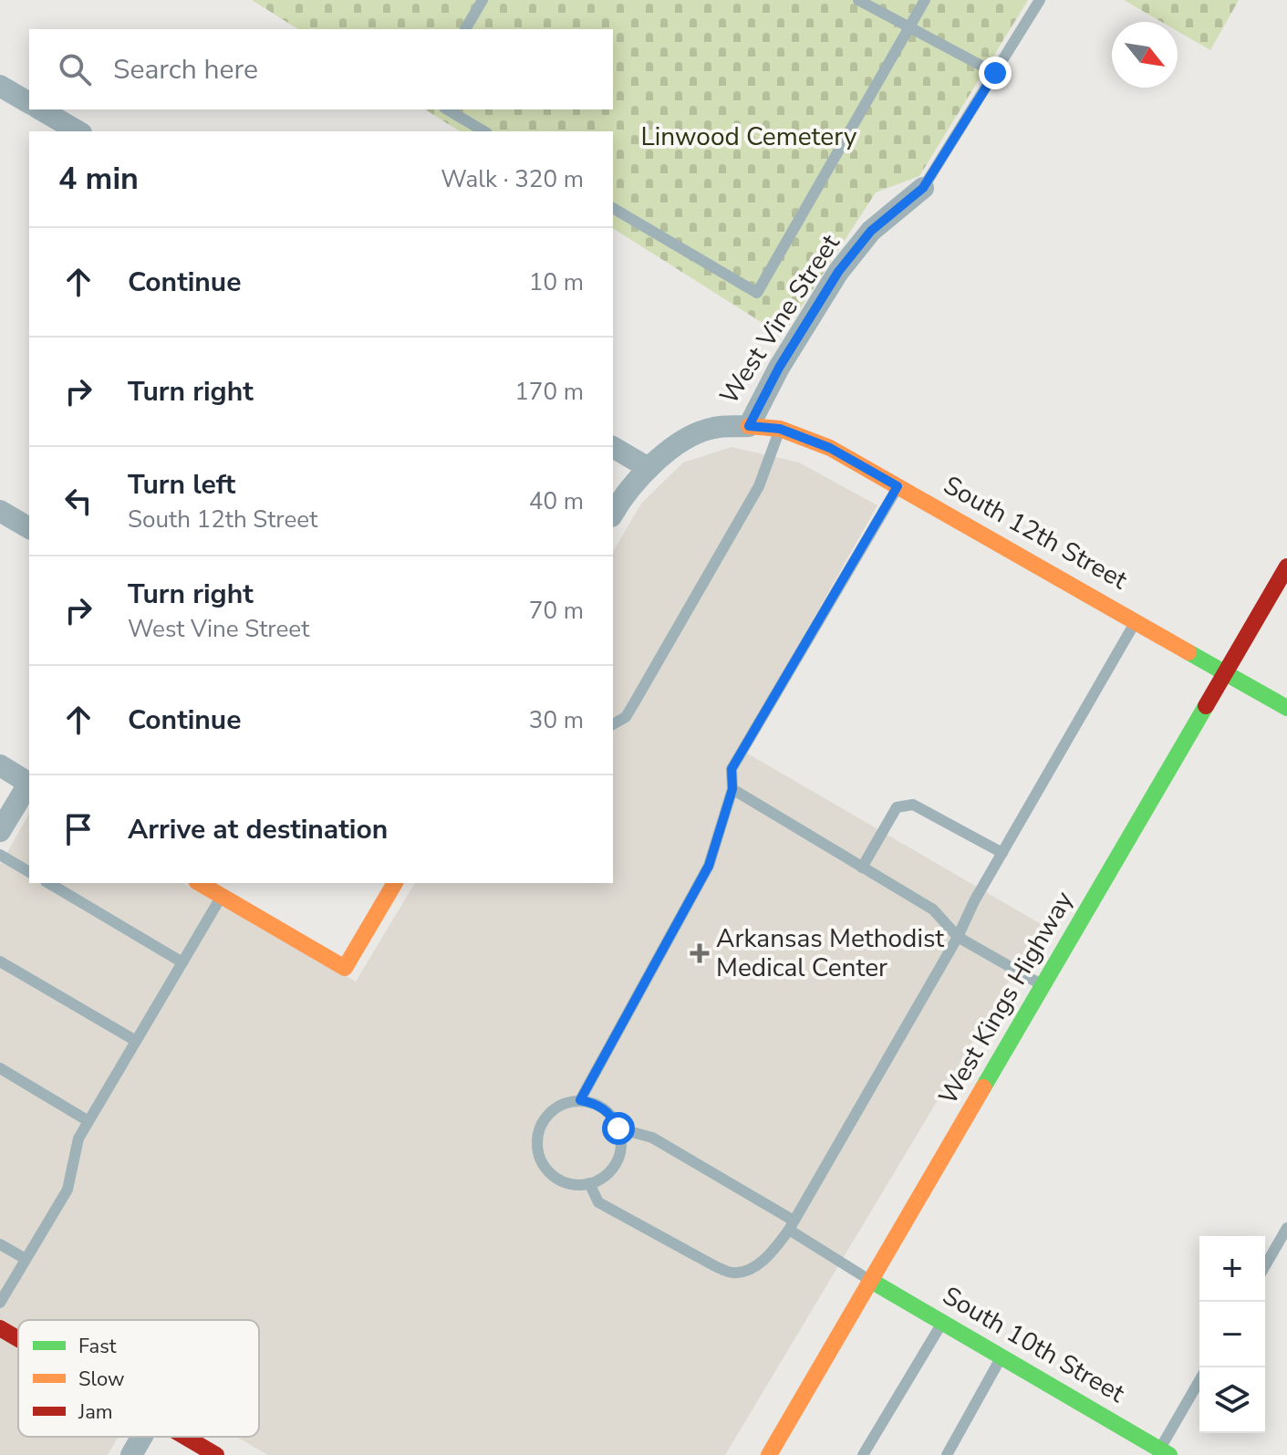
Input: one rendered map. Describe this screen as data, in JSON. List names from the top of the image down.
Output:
{
  "streets": {
    "street": [
      "West Vine Street",
      "South 12th Street",
      "West Kings Highway",
      "South 10th Street"
    ]
  },
  "crossings": [
    ["West Vine Street", "South 12th Street"],
    ["South 12th Street", "West Kings Highway"],
    ["West Kings Highway", "South 10th Street"]
  ],
  "parks": ["Linwood Cemetery"],
  "places": {
    "health": ["Arkansas Methodist Medical Center"]
  },
  "legend": ["Fast", "Slow", "Jam"],
  "north": "bottom right",
  "page": {
    "search": "Search here",
    "heading": ["4 min", "Walk · 320 m"],
    "list": [
      ["Continue", "10 m"],
      ["Turn right", "170 m"],
      ["Turn left", "South 12th Street", "40 m"],
      ["Turn right", "West Vine Street", "70 m"],
      ["Continue", "30 m"],
      "Arrive at destination"
    ],
    "map_buttons": ["+", "−"]
  }
}
